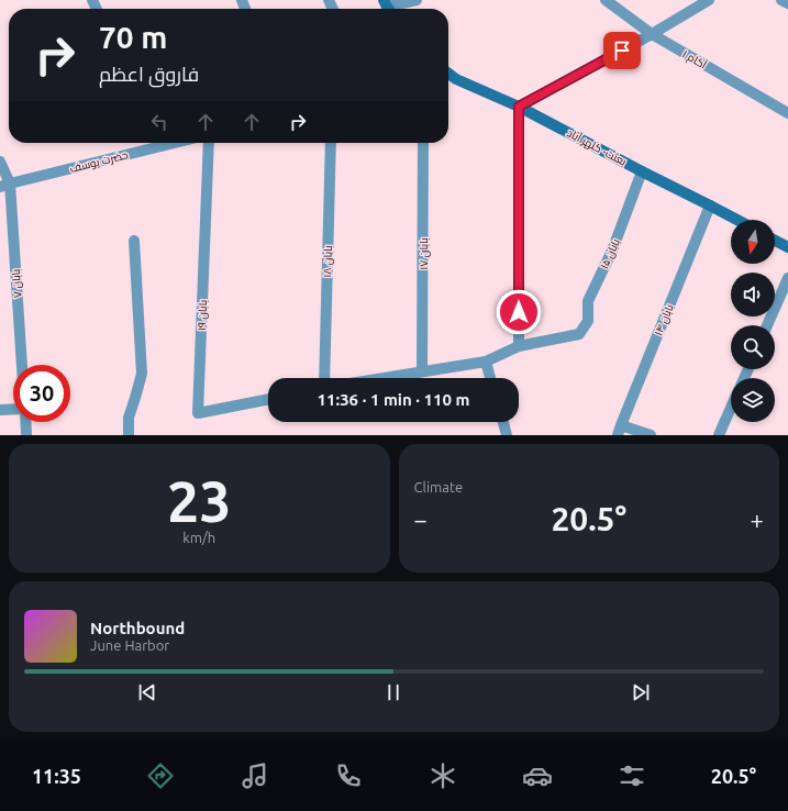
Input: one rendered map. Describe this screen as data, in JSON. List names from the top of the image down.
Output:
{
  "streets": {
    "main road": ["بعثت- کلهر آباد"],
    "street": [
      "آکام ۱",
      "حضرت یوسف",
      "بابان ۱۷",
      "بابان ۱۵",
      "بابان ۱۸",
      "بابان ۷",
      "بابان ۱۹",
      "بابان ۱۴"
    ]
  },
  "crossings": [
    ["بعثت- کلهر آباد", "بابان ۱۵"],
    ["بعثت- کلهر آباد", "بابان ۱۴"],
    ["حضرت یوسف", "بابان ۷"]
  ],
  "north": "bottom",
  "page": {
    "turn": ["70 m", "فاروق اعظم"],
    "limit": "30",
    "trip": "11:36 · 1 min · 110 m",
    "tile": [
      ["23", "km/h"],
      "Climate"
    ],
    "heat": ["−", "20.5°", "+"],
    "song": ["Northbound", "June Harbor"],
    "tabs": ["11:35", "20.5°"]
  }
}
